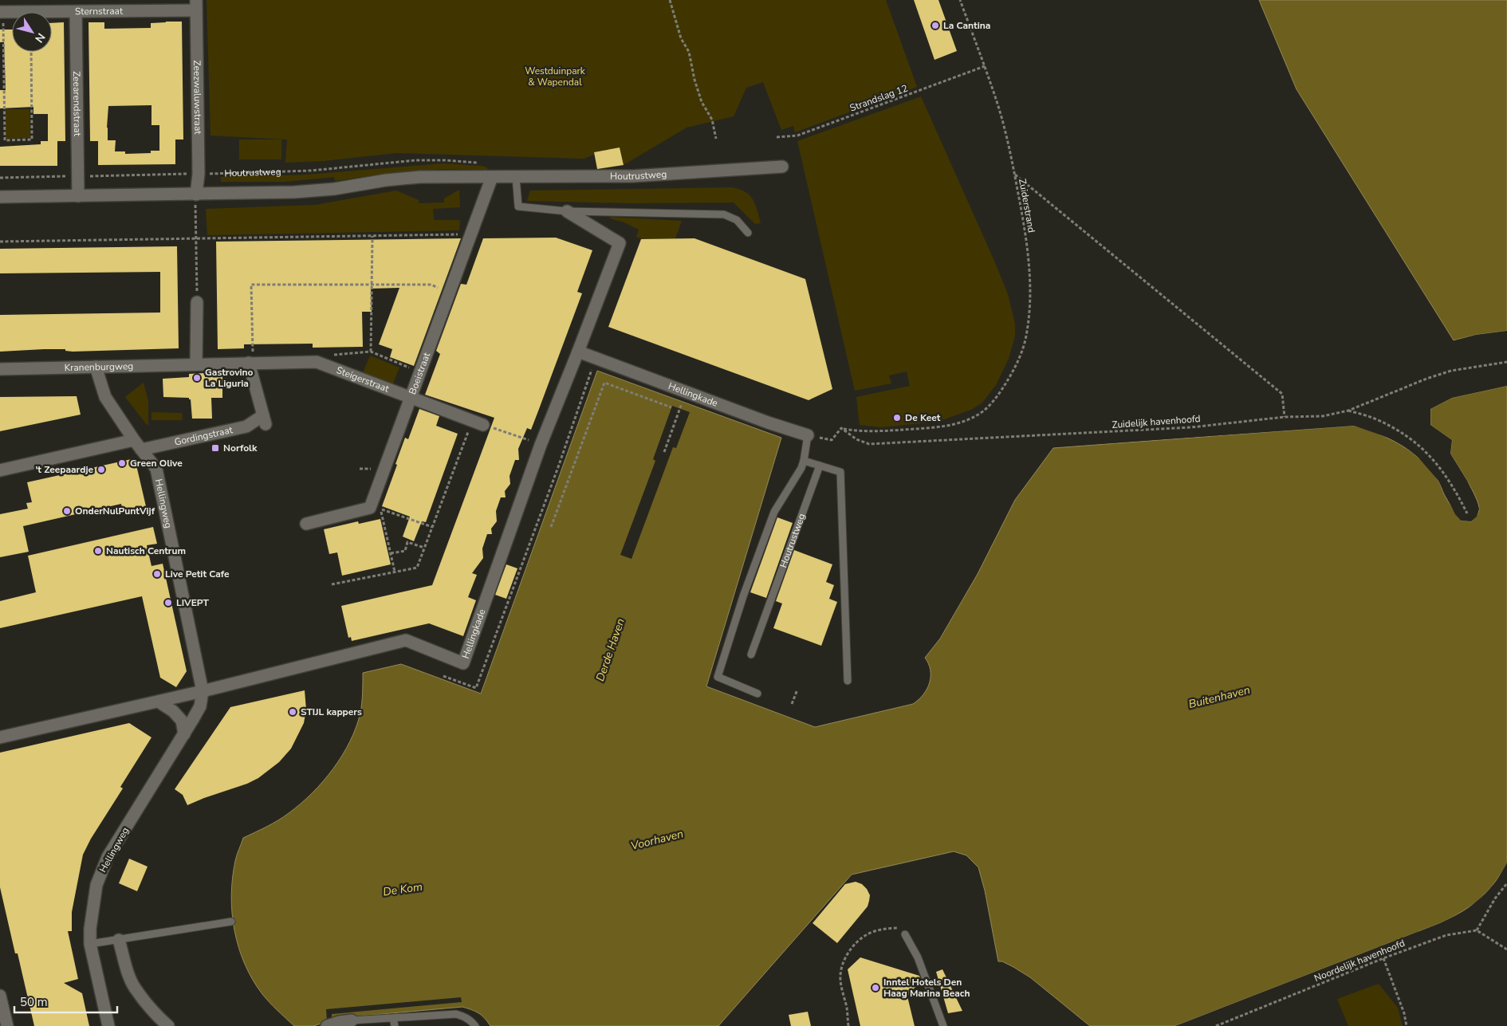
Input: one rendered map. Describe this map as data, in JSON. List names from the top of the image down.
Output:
{
  "streets": {
    "street": [
      "Sternstraat",
      "Zeezwaluwstraat",
      "Zeearendstraat",
      "Houtrustweg",
      "Kranenburgweg",
      "Boeistraat",
      "Steigerstraat",
      "Hellingkade",
      "Gordingstraat",
      "Hellingweg"
    ],
    "path": [
      "Strandslag 12",
      "Zuiderstrand",
      "Zuidelijk havenhoofd",
      "Noordelijk havenhoofd"
    ]
  },
  "crossings": [
    ["Sternstraat", "Zeezwaluwstraat"],
    ["Sternstraat", "Zeearendstraat"],
    ["Zeezwaluwstraat", "Houtrustweg"],
    ["Strandslag 12", "Zuiderstrand"],
    ["Zeearendstraat", "Houtrustweg"],
    ["Houtrustweg", "Boeistraat"],
    ["Zuiderstrand", "Zuidelijk havenhoofd"],
    ["Kranenburgweg", "Steigerstraat"],
    ["Kranenburgweg", "Gordingstraat"],
    ["Kranenburgweg", "Hellingweg"],
    ["Boeistraat", "Steigerstraat"],
    ["Steigerstraat", "Gordingstraat"],
    ["Hellingkade", "Hellingweg"],
    ["Gordingstraat", "Hellingweg"]
  ],
  "water": [
    "Derde Haven",
    "Buitenhaven",
    "Voorhaven",
    "De Kom"
  ],
  "parks": ["Westduinpark & Wapendal"],
  "places": {
    "other": [
      "La Cantina",
      "Gastrovino La Liguria",
      "De Keet",
      "Green Olive",
      "'t Zeepaardje",
      "OnderNulPuntVijf",
      "Nautisch Centrum",
      "Live Petit Cafe",
      "LIVEPT",
      "STIJL kappers",
      "Inntel Hotels Den Haag Marina Beach"
    ],
    "transit": ["Norfolk"]
  },
  "scale_bar": "50 m",
  "north": "bottom right"
}
